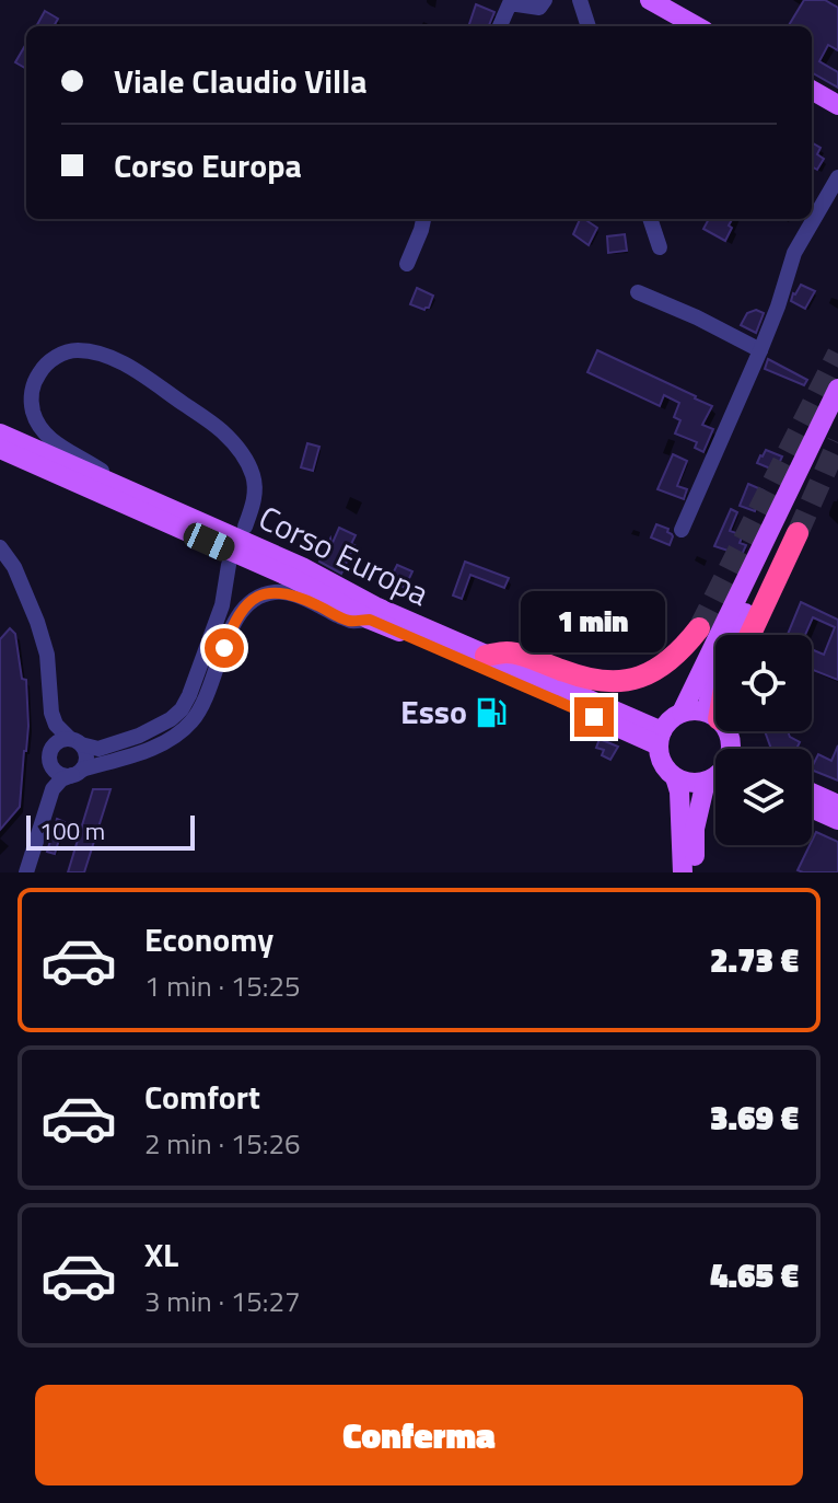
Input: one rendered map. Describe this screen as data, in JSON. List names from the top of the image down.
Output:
{
  "streets": {
    "main road": ["Corso Europa"]
  },
  "places": {
    "fuel station": ["Esso"]
  },
  "scale_bar": "100 m",
  "page": {
    "banner": ["Viale Claudio Villa", "Corso Europa"],
    "bubble": "1 min",
    "scale": "100 m",
    "list": [
      {
        "name": "Economy",
        "note": "1 min · 15:25",
        "value": "2.73 €"
      },
      {
        "name": "Comfort",
        "note": "2 min · 15:26",
        "value": "3.69 €"
      },
      {
        "name": "XL",
        "note": "3 min · 15:27",
        "value": "4.65 €"
      }
    ],
    "buttons": "Conferma"
  }
}
